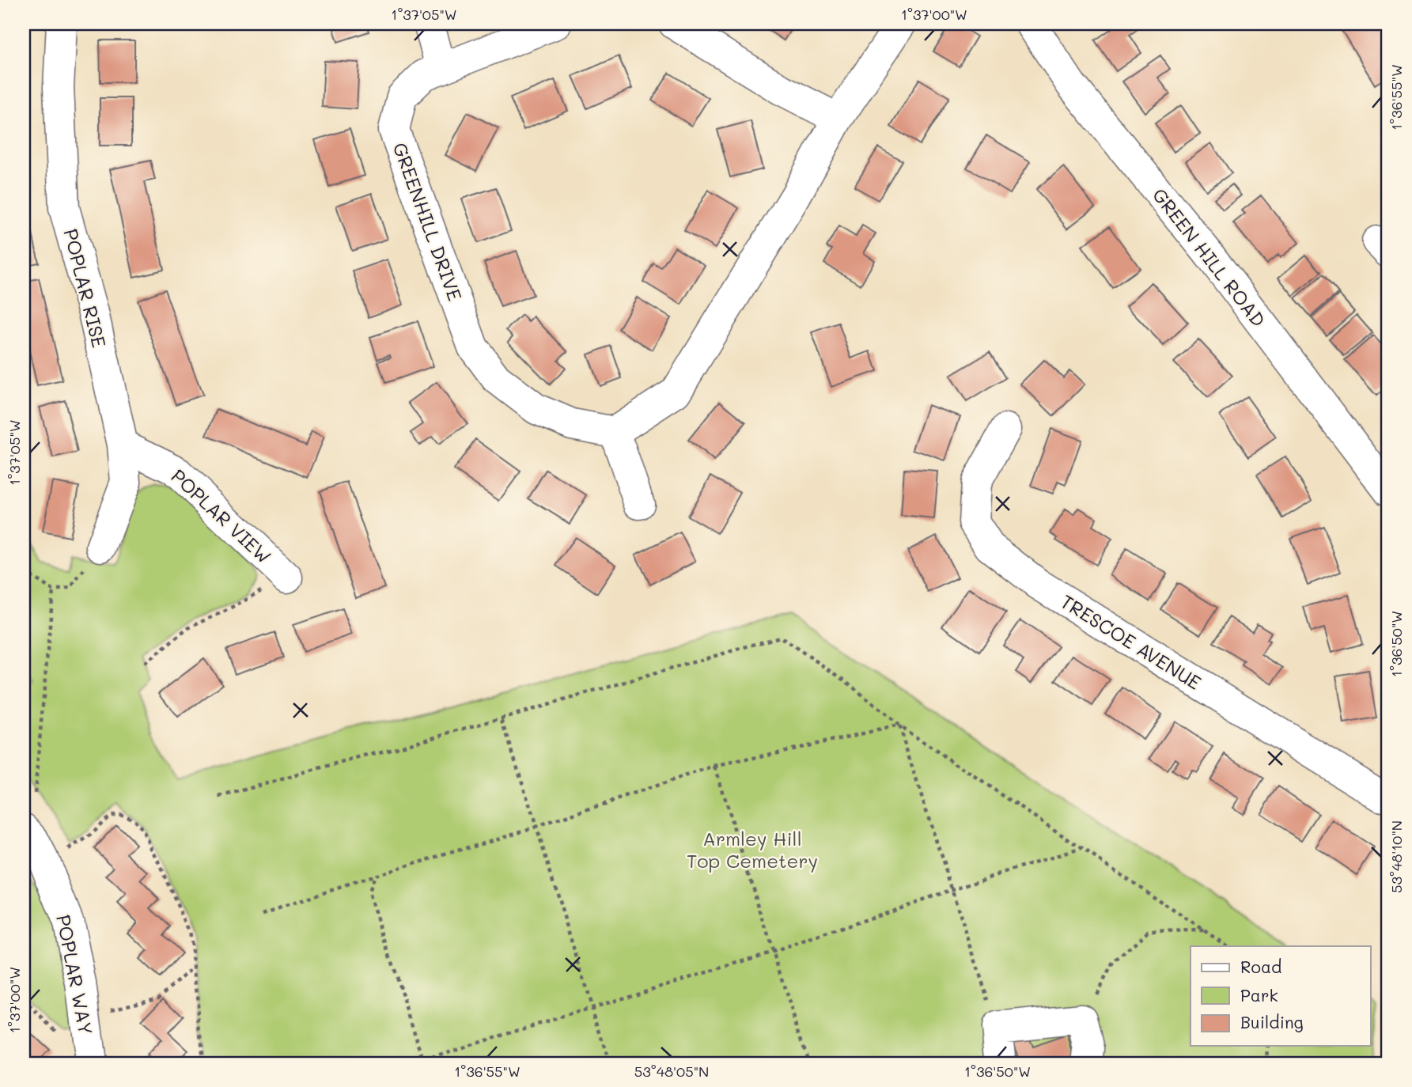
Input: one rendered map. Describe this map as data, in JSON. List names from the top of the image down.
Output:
{
  "streets": {
    "street": [
      "GREENHILL DRIVE",
      "GREEN HILL ROAD",
      "POPLAR RISE",
      "POPLAR VIEW",
      "TRESCOE AVENUE",
      "POPLAR WAY"
    ]
  },
  "crossings": [
    ["POPLAR RISE", "POPLAR VIEW"]
  ],
  "parks": ["Armley Hill Top Cemetery"],
  "legend": ["Road", "Park", "Building"],
  "coordinates": [
    "1°37'05\"W",
    "1°37'00\"W",
    "1°36'55\"W",
    "1°36'50\"W",
    "53°48'10\"N",
    "53°48'05\"N"
  ]
}
